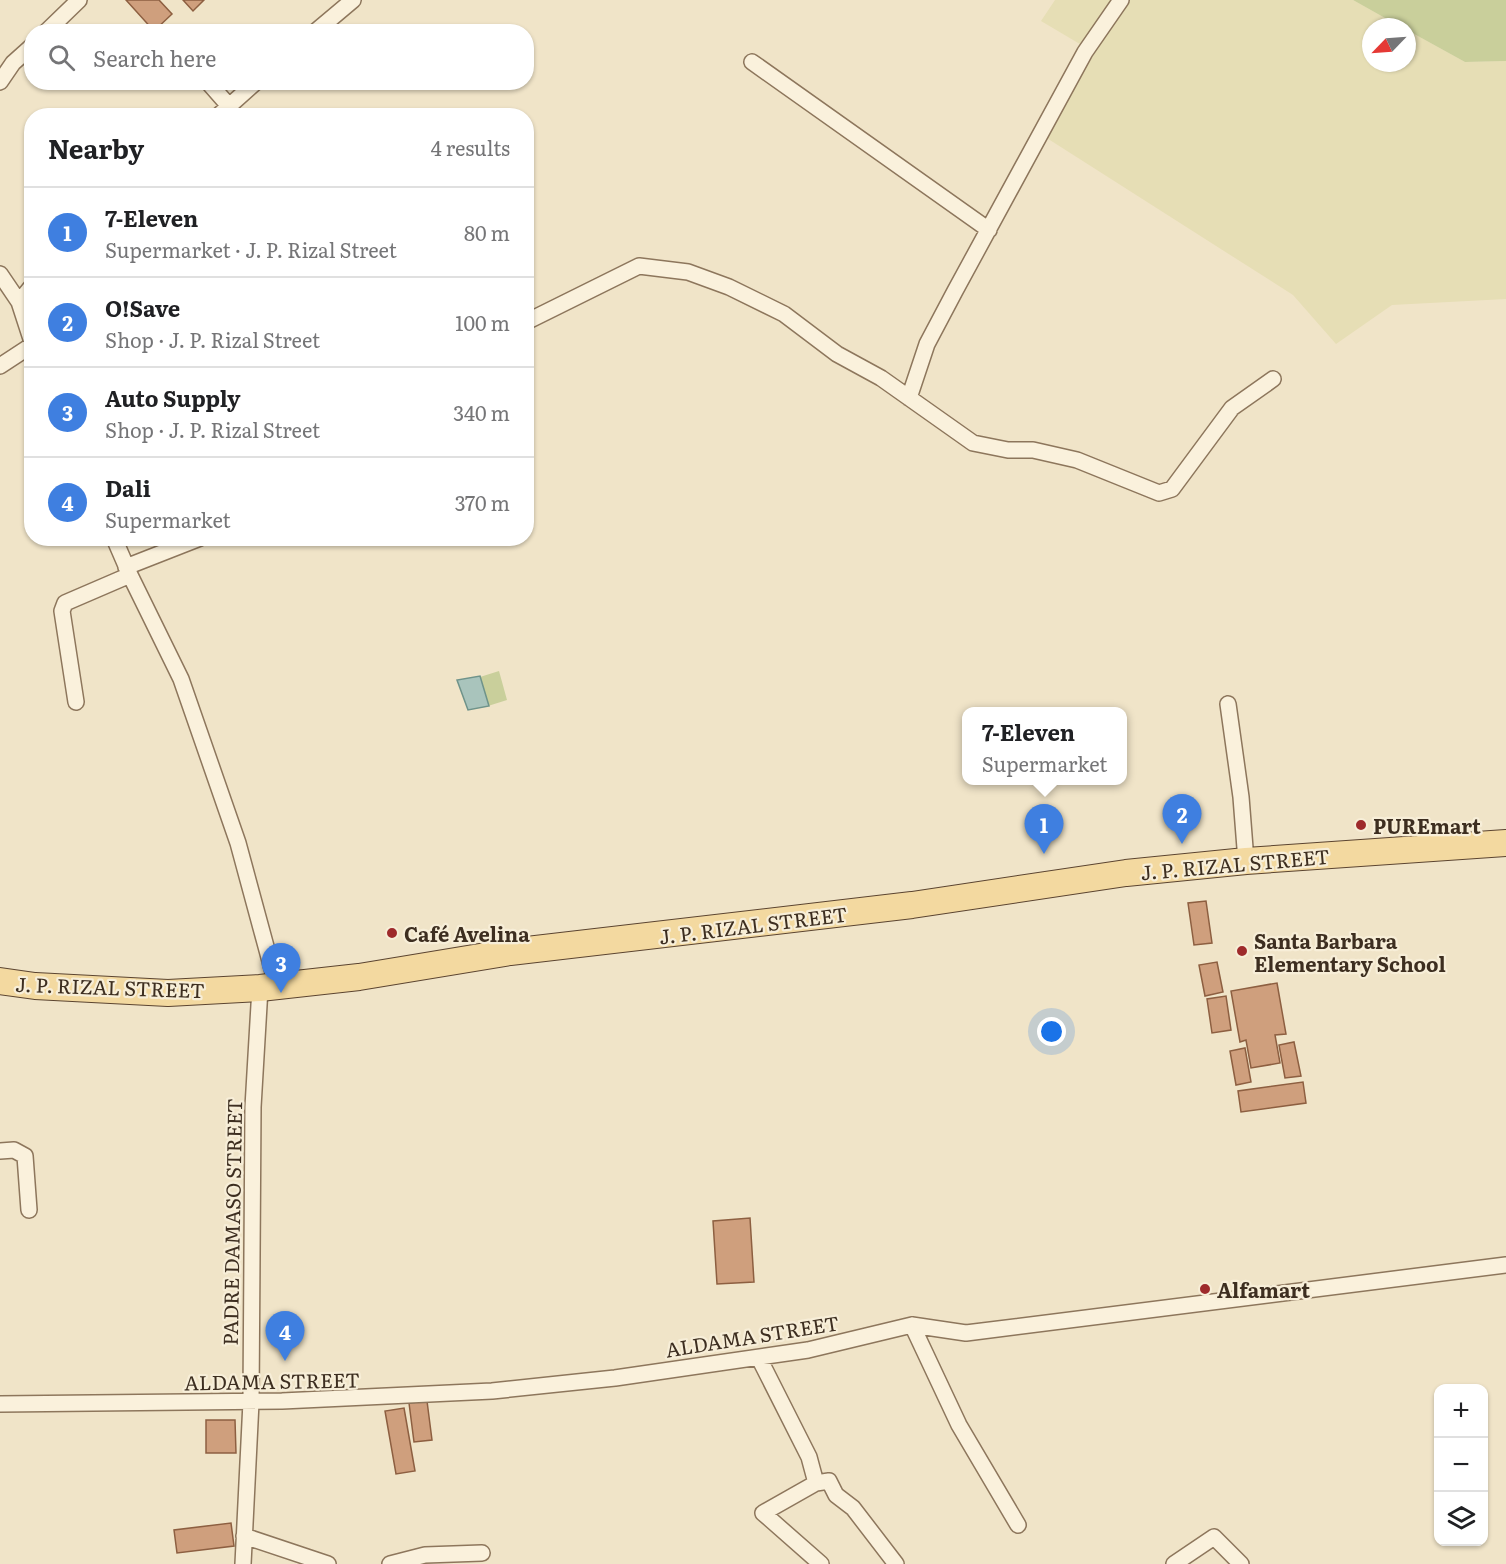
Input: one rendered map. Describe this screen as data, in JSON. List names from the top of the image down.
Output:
{
  "streets": {
    "main road": ["J. P. RIZAL STREET"],
    "street": ["PADRE DAMASO STREET", "ALDAMA STREET"]
  },
  "crossings": [
    ["J. P. RIZAL STREET", "PADRE DAMASO STREET"],
    ["PADRE DAMASO STREET", "ALDAMA STREET"]
  ],
  "places": [
    "PUREmart",
    "Café Avelina",
    "Santa Barbara Elementary School",
    "Alfamart"
  ],
  "north": "bottom left",
  "page": {
    "search": "Search here",
    "heading": ["Nearby", "4 results"],
    "list": [
      {
        "mark": "1",
        "name": "7-Eleven",
        "note": "Supermarket · J. P. Rizal Street",
        "value": "80 m"
      },
      {
        "mark": "2",
        "name": "O!Save",
        "note": "Shop · J. P. Rizal Street",
        "value": "100 m"
      },
      {
        "mark": "3",
        "name": "Auto Supply",
        "note": "Shop · J. P. Rizal Street",
        "value": "340 m"
      },
      {
        "mark": "4",
        "name": "Dali",
        "note": "Supermarket",
        "value": "370 m"
      }
    ],
    "popup": ["7-Eleven", "Supermarket"],
    "pins": [
      "2",
      "1",
      "3",
      "4"
    ],
    "map_buttons": ["+", "−"]
  }
}
